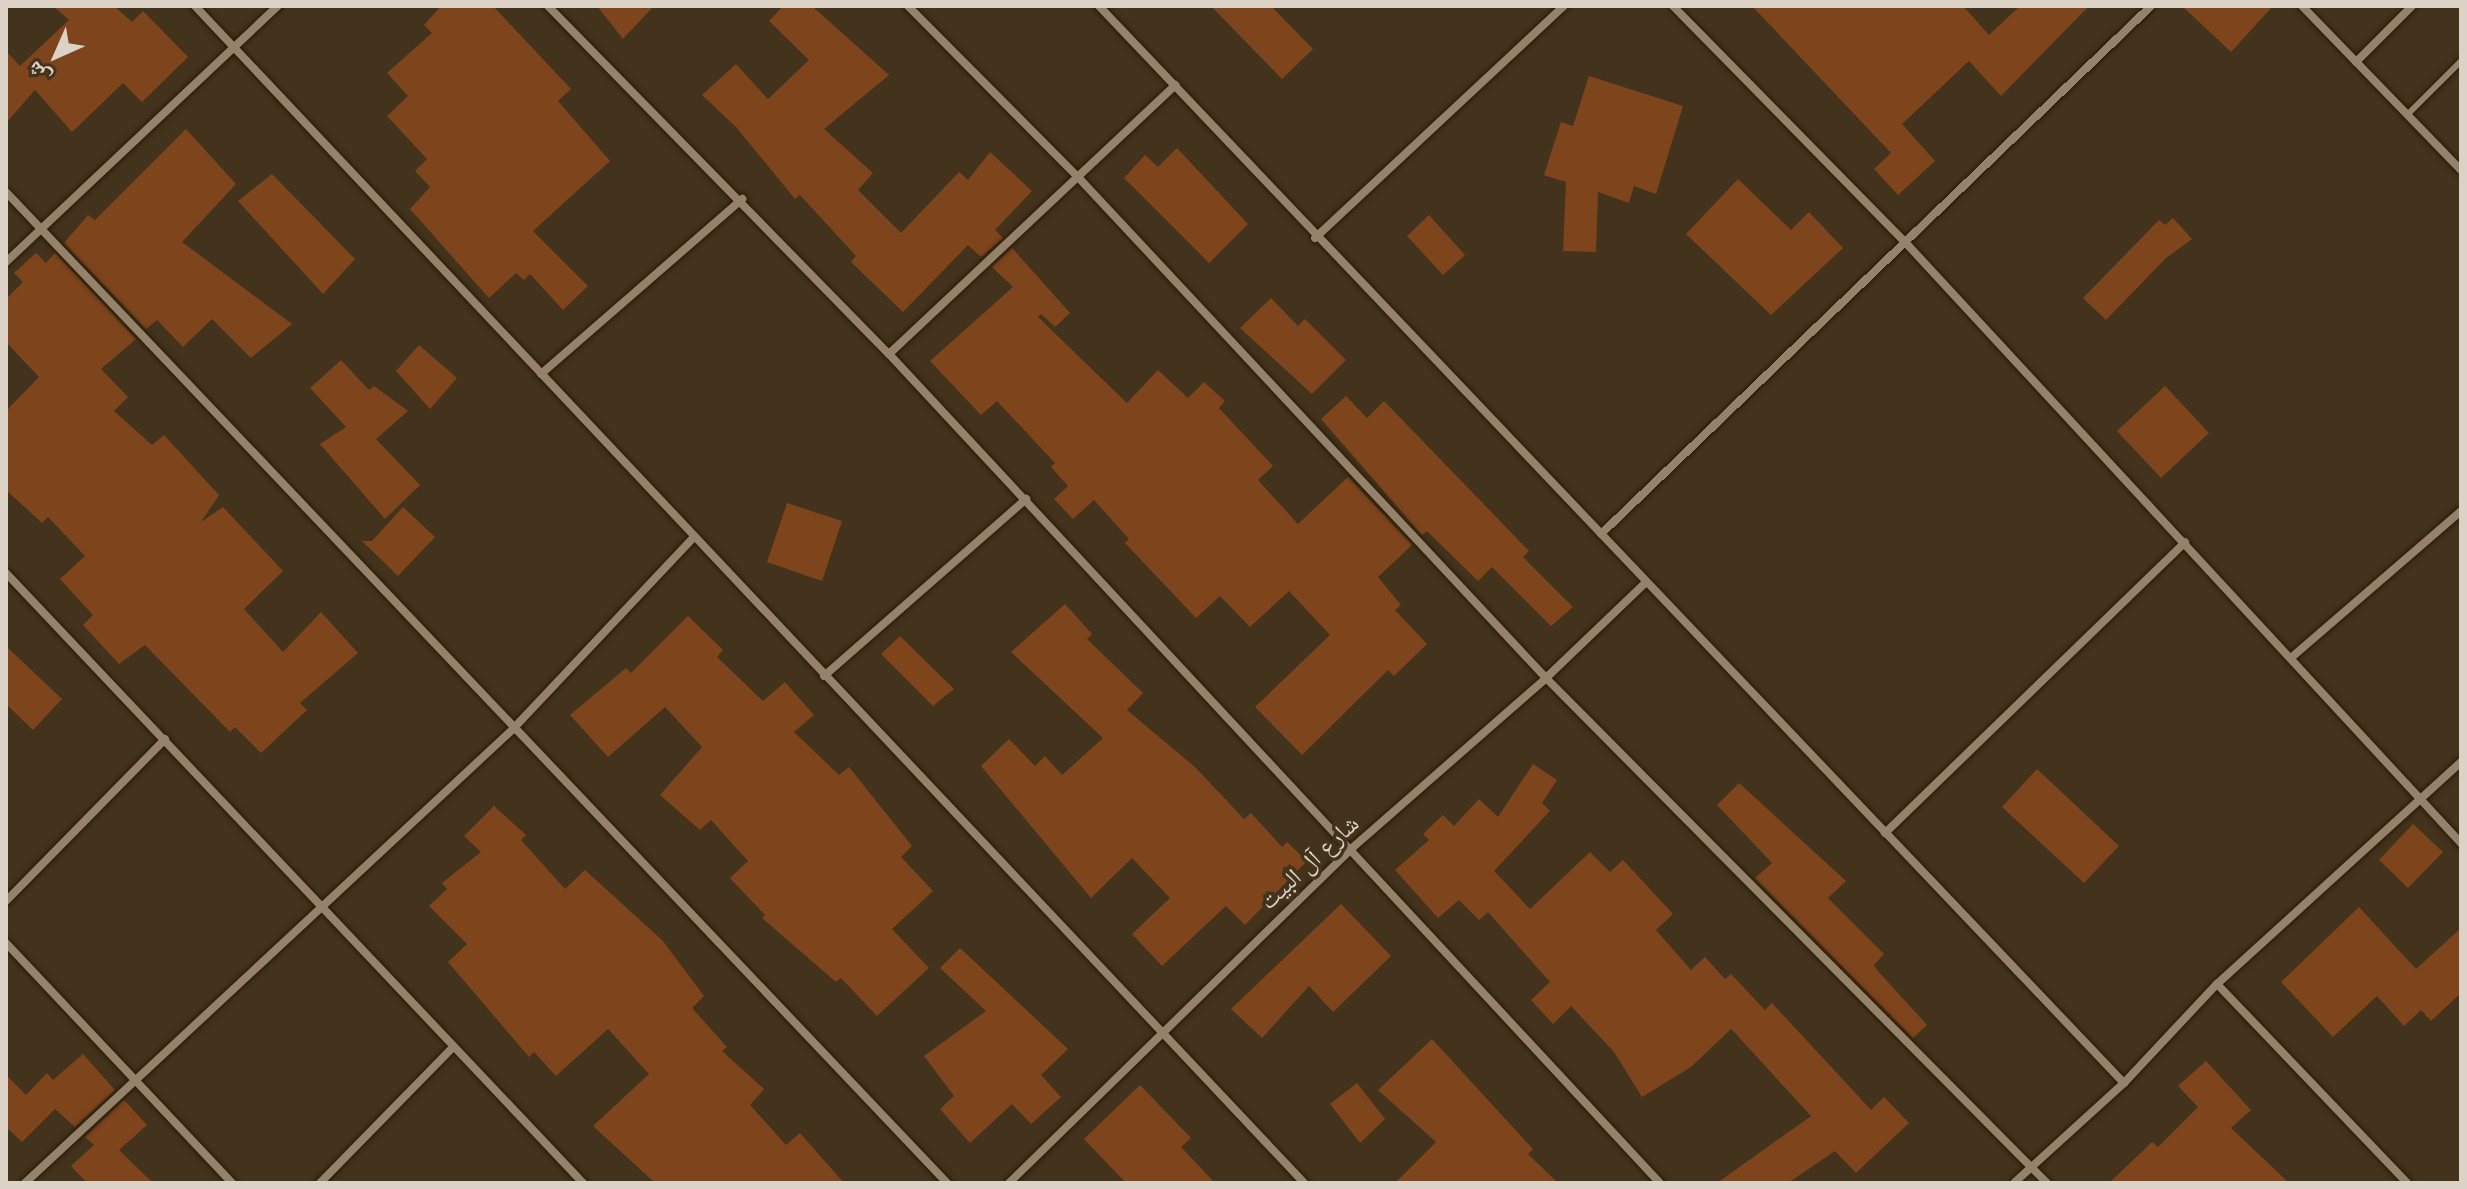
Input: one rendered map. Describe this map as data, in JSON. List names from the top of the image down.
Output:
{
  "streets": {
    "street": ["شارع آل البيت"]
  },
  "north": "bottom left"
}
